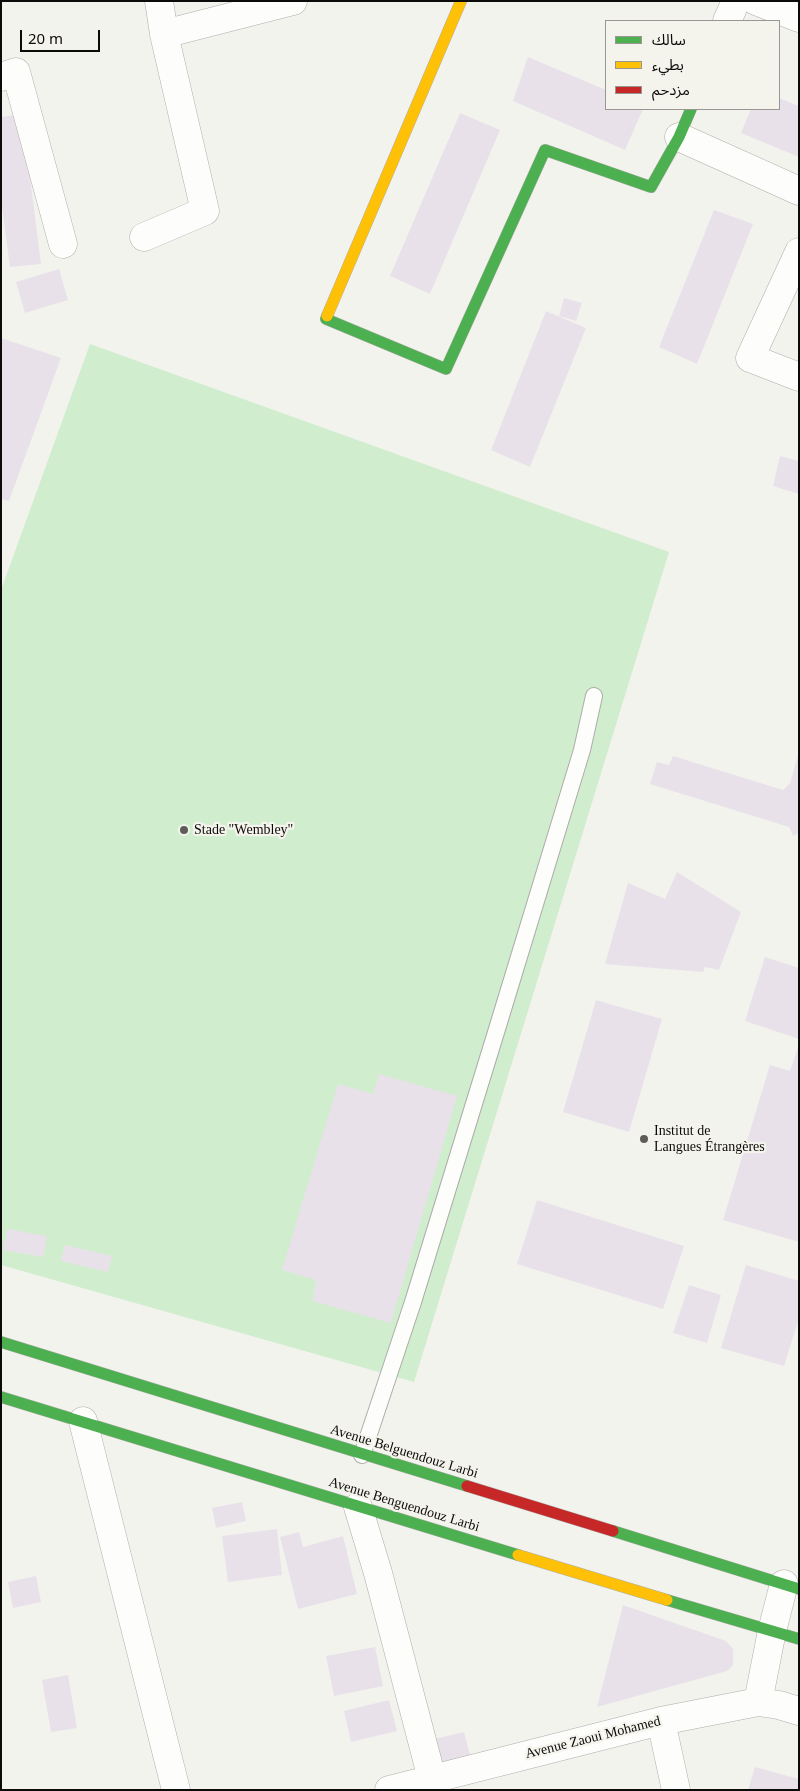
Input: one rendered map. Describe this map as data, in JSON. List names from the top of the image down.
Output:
{
  "streets": {
    "main road": ["Avenue Belguendouz Larbi", "Avenue Benguendouz Larbi"],
    "street": ["Avenue Zaoui Mohamed"]
  },
  "places": ["Stade \"Wembley\"", "Institut de Langues Étrangères"],
  "legend": ["سالك", "بطيء", "مزدحم"],
  "scale_bar": "20 m"
}
